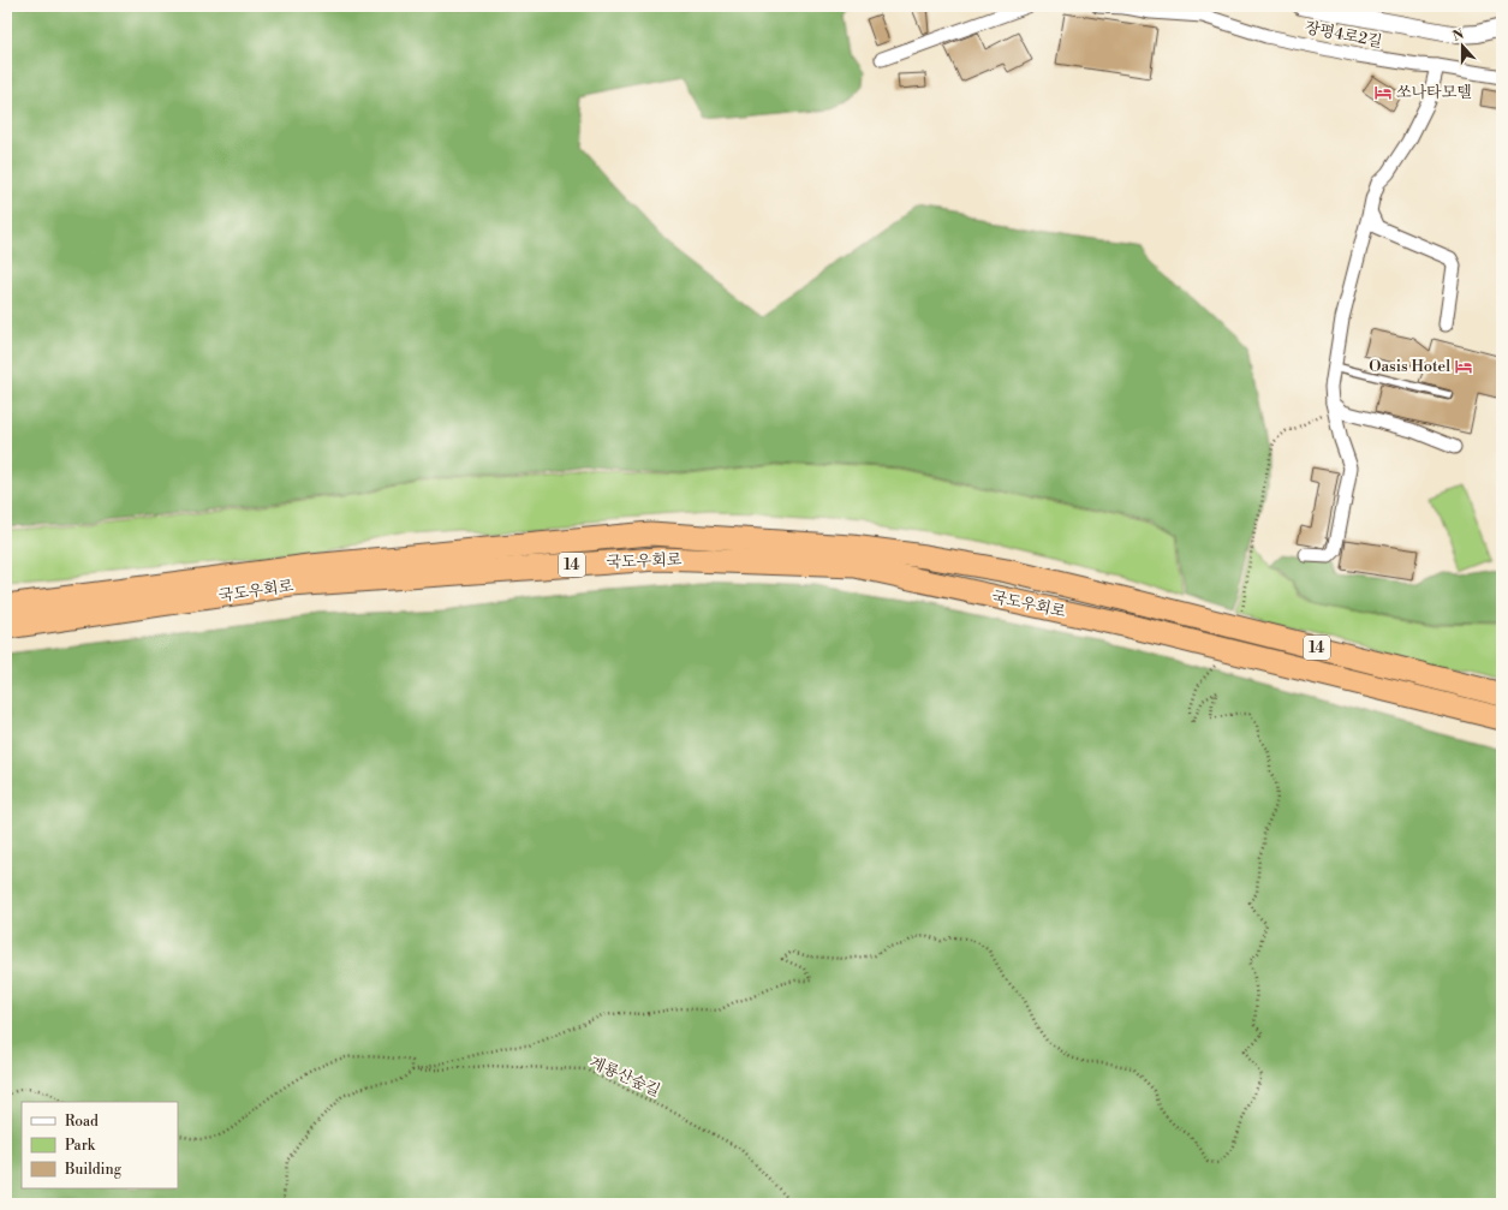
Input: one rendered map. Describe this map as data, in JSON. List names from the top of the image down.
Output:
{
  "streets": {
    "highway": ["국도우회로", "14"],
    "street": ["장평4로2길"],
    "path": ["계룡산숲길"]
  },
  "crossings": [
    ["국도우회로", "14"]
  ],
  "places": {
    "hotel": ["쏘나타모텔", "Oasis Hotel"]
  },
  "legend": ["Road", "Park", "Building"],
  "north": "top"
}
